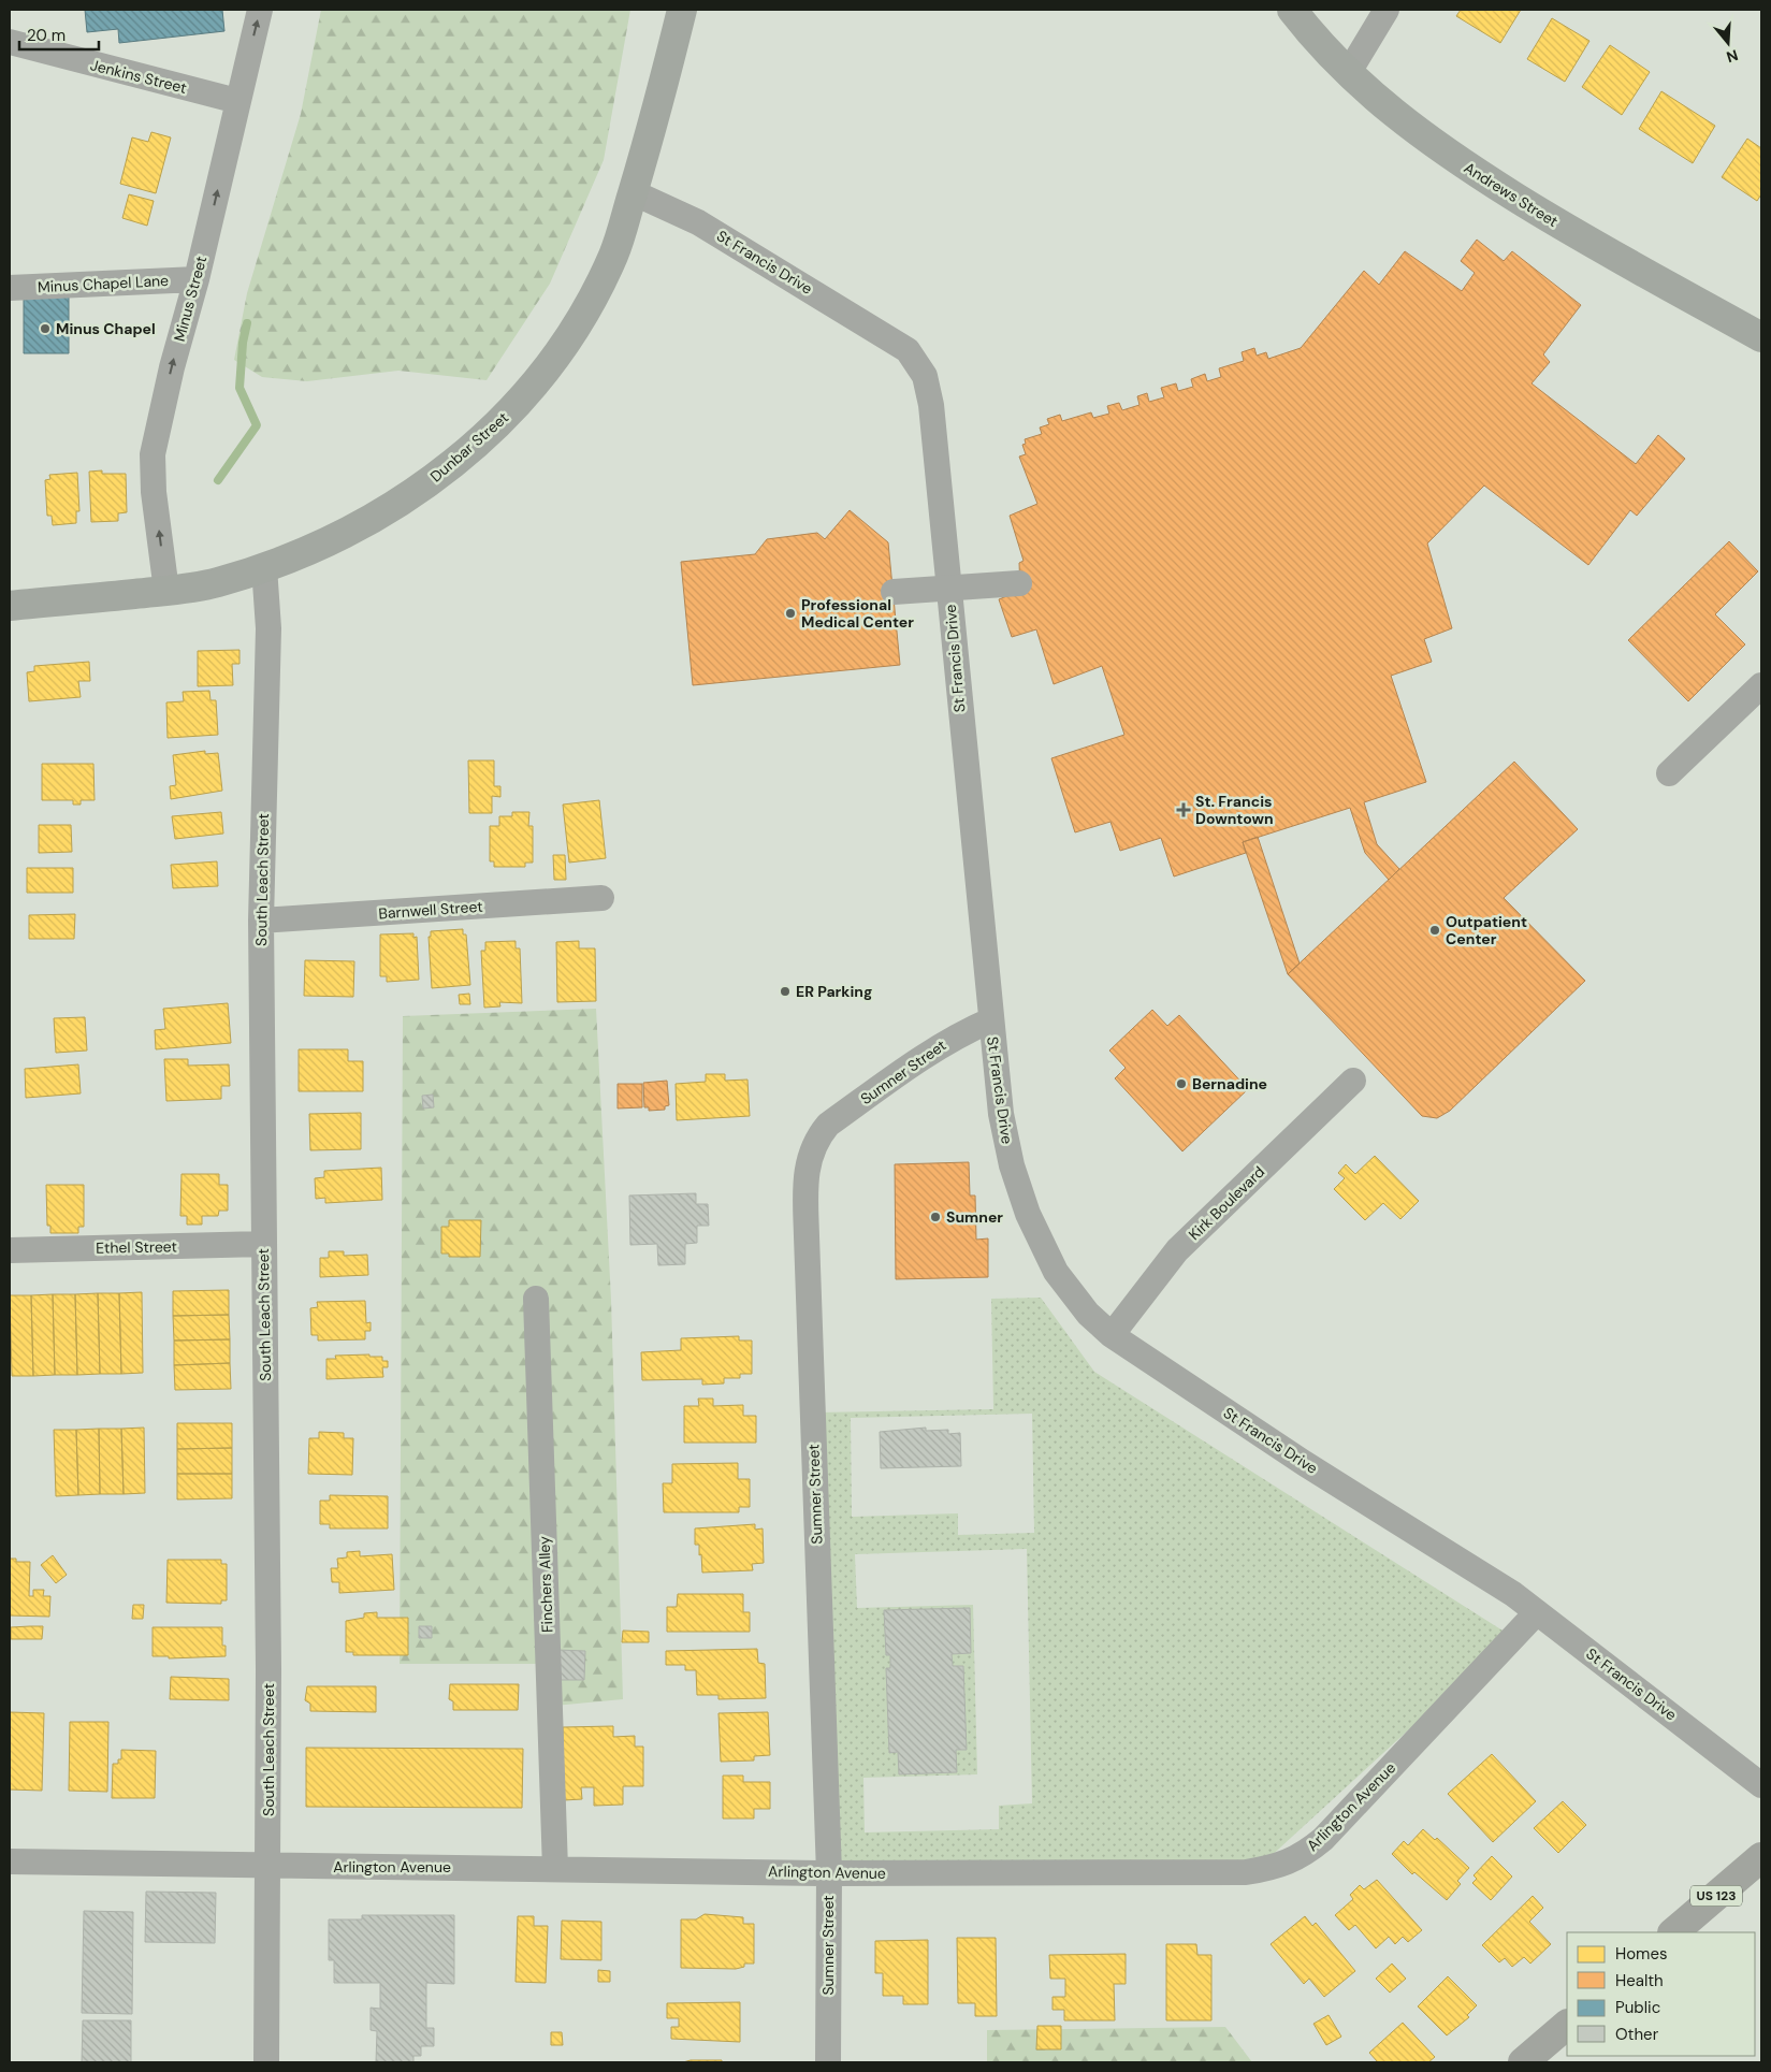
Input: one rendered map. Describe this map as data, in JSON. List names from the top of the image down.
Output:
{
  "streets": {
    "highway": ["US 123"],
    "street": [
      "Jenkins Street",
      "Andrews Street",
      "St Francis Drive",
      "Minus Chapel Lane",
      "Minus Street",
      "Dunbar Street",
      "South Leach Street",
      "Barnwell Street",
      "Sumner Street",
      "Kirk Boulevard",
      "Ethel Street",
      "Finchers Alley",
      "Arlington Avenue"
    ]
  },
  "crossings": [
    ["Jenkins Street", "Minus Street"],
    ["St Francis Drive", "Dunbar Street"],
    ["St Francis Drive", "Sumner Street"],
    ["St Francis Drive", "Kirk Boulevard"],
    ["St Francis Drive", "Arlington Avenue"],
    ["Minus Chapel Lane", "Minus Street"],
    ["Minus Street", "Dunbar Street"],
    ["Dunbar Street", "South Leach Street"],
    ["South Leach Street", "Barnwell Street"],
    ["South Leach Street", "Ethel Street"],
    ["South Leach Street", "Arlington Avenue"],
    ["Sumner Street", "Arlington Avenue"],
    ["Finchers Alley", "Arlington Avenue"]
  ],
  "one_way": ["Minus Street"],
  "places": {
    "other": [
      "Minus Chapel",
      "Professional Medical Center",
      "Outpatient Center",
      "ER Parking",
      "Bernadine",
      "Sumner"
    ],
    "health": ["St. Francis Downtown"]
  },
  "legend": [
    "Homes",
    "Health",
    "Public",
    "Other"
  ],
  "scale_bar": "20 m",
  "north": "bottom"
}
